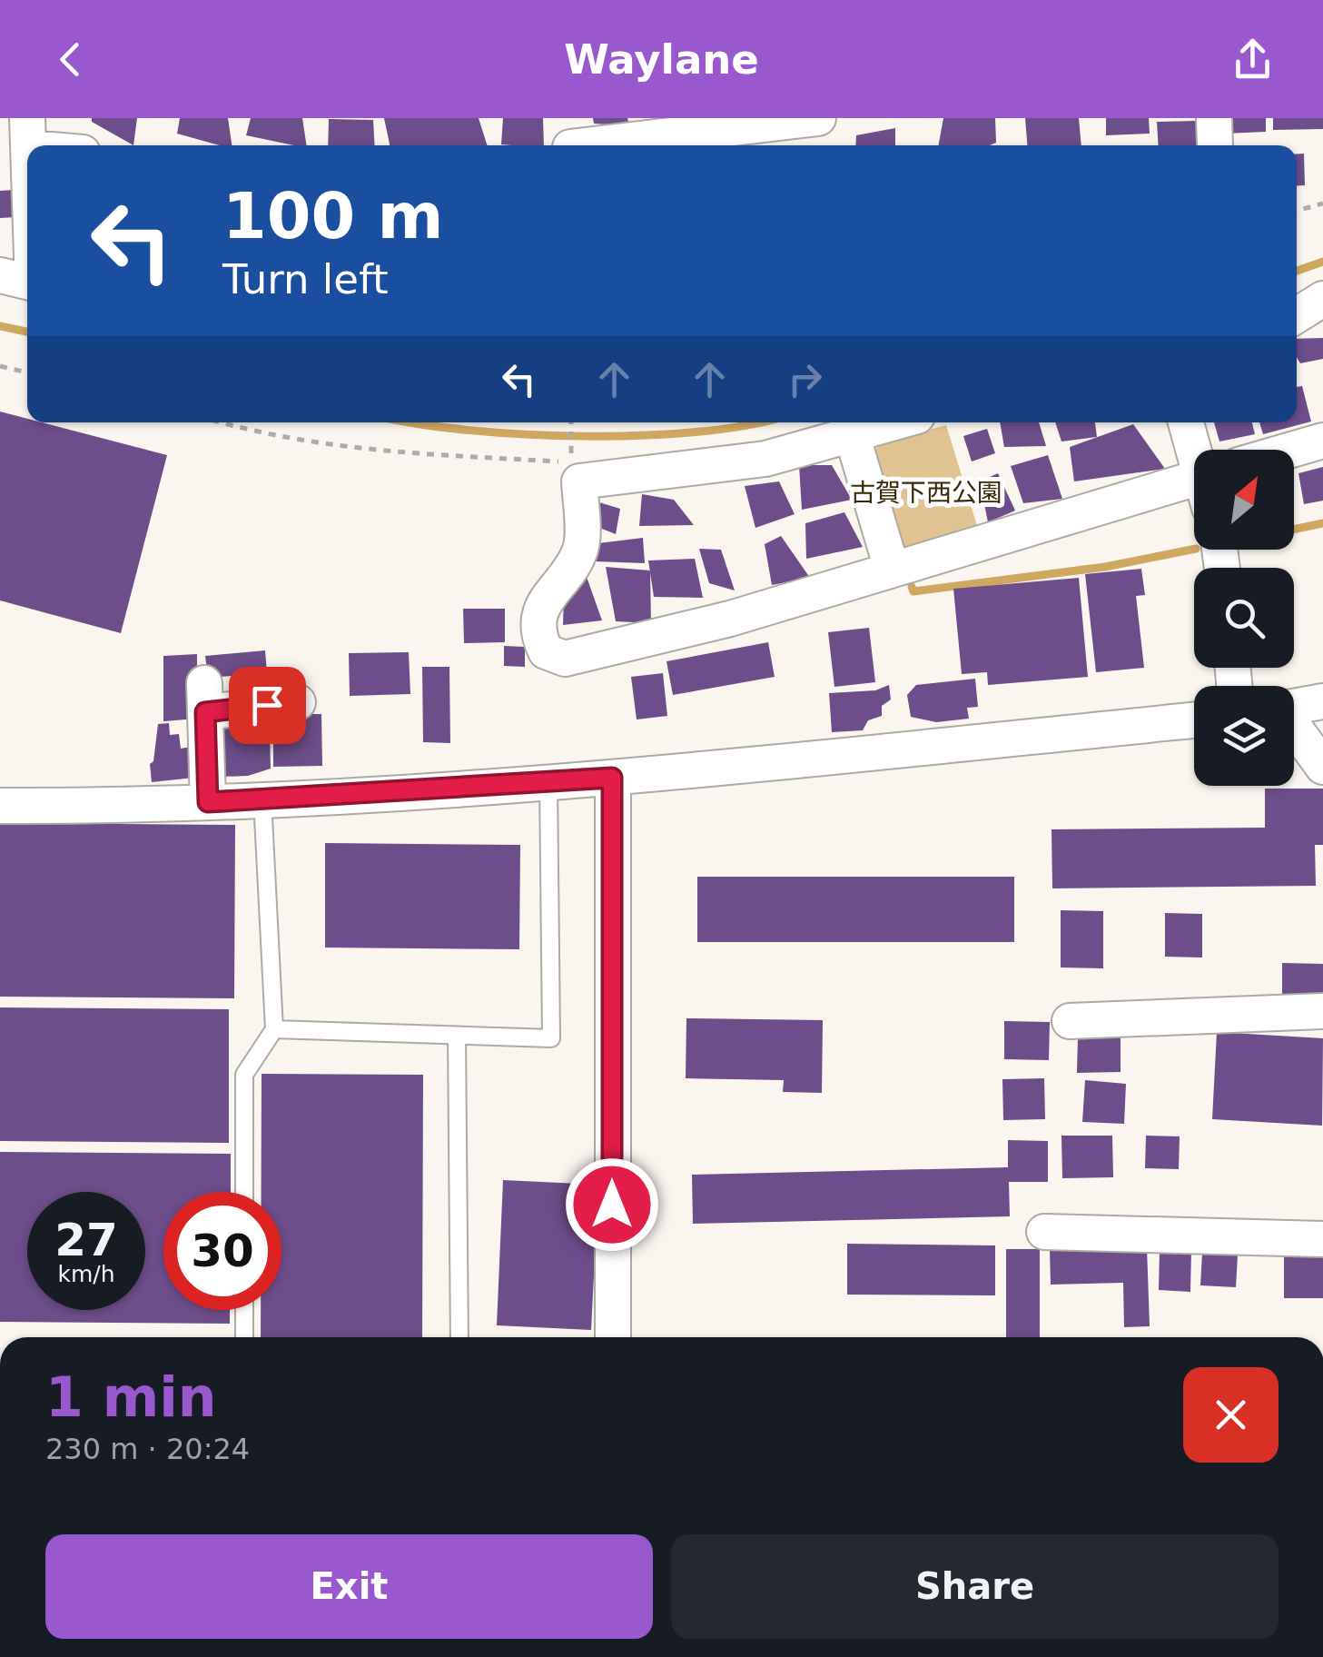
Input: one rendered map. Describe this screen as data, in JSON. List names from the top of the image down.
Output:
{
  "parks": ["古賀下西公園"],
  "north": "top right",
  "page": {
    "header": "Waylane",
    "turn": ["100 m", "Turn left"],
    "speed": "27 km/h",
    "limit": "30",
    "heading": ["1 min", "230 m · 20:24"],
    "buttons": ["Exit", "Share"]
  }
}
